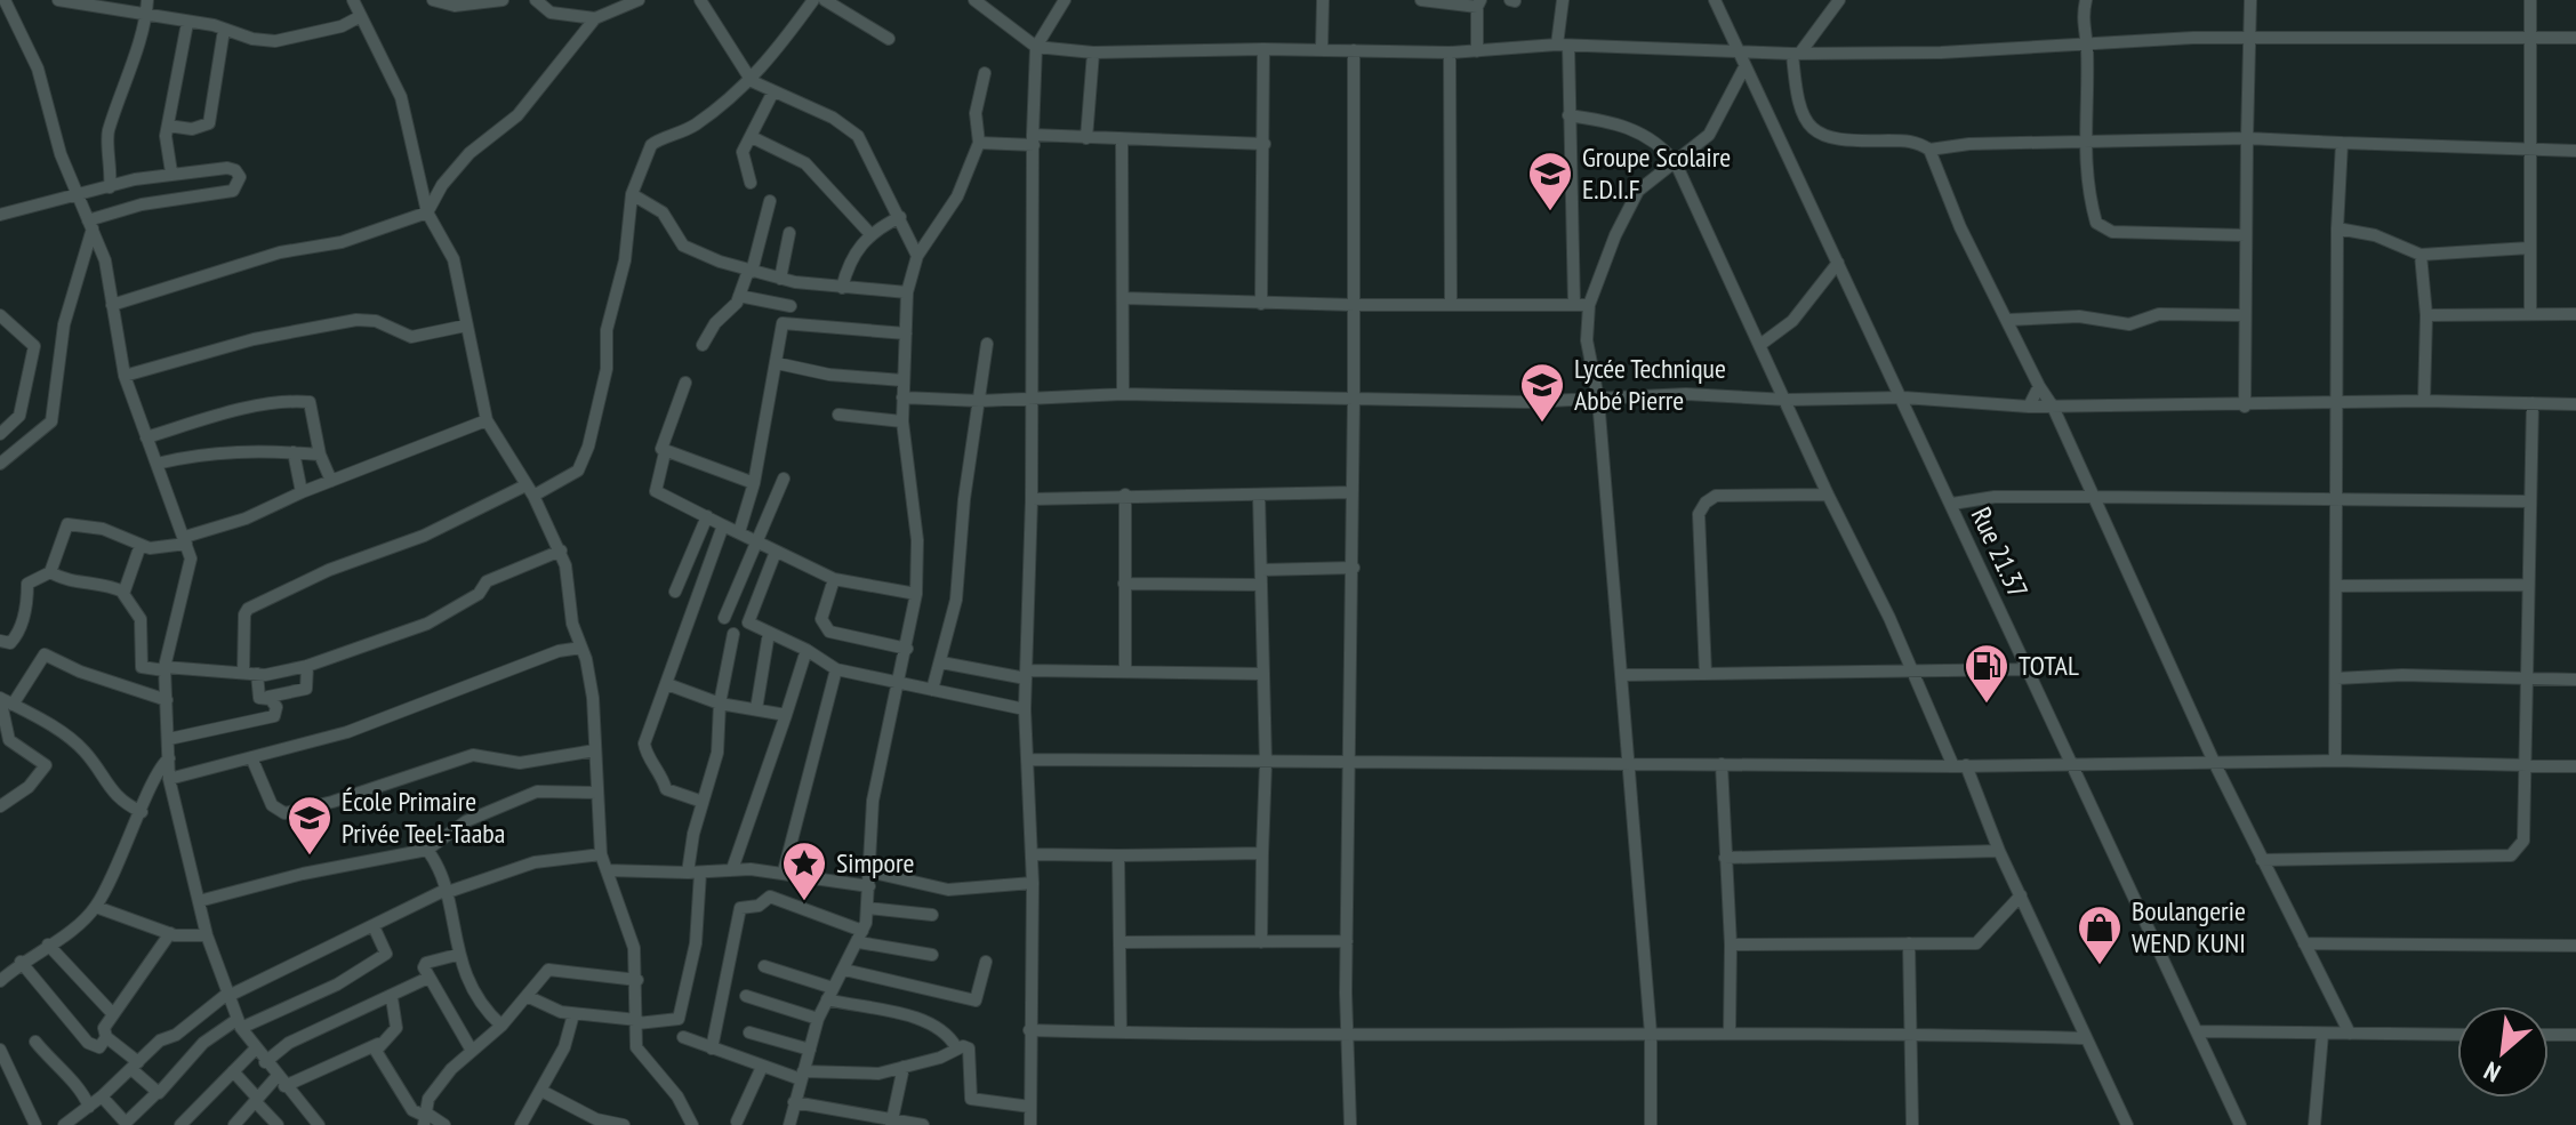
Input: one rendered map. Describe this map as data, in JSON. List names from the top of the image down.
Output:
{
  "streets": {
    "street": ["Rue 21.37"]
  },
  "places": {
    "school or university": ["Groupe Scolaire E.D.I.F", "Lycée Technique Abbé Pierre", "École Primaire Privée Teel-Taaba"],
    "fuel station": ["TOTAL"],
    "place": ["Simpore"],
    "shop": ["Boulangerie WEND KUNI"]
  },
  "north": "bottom left"
}
